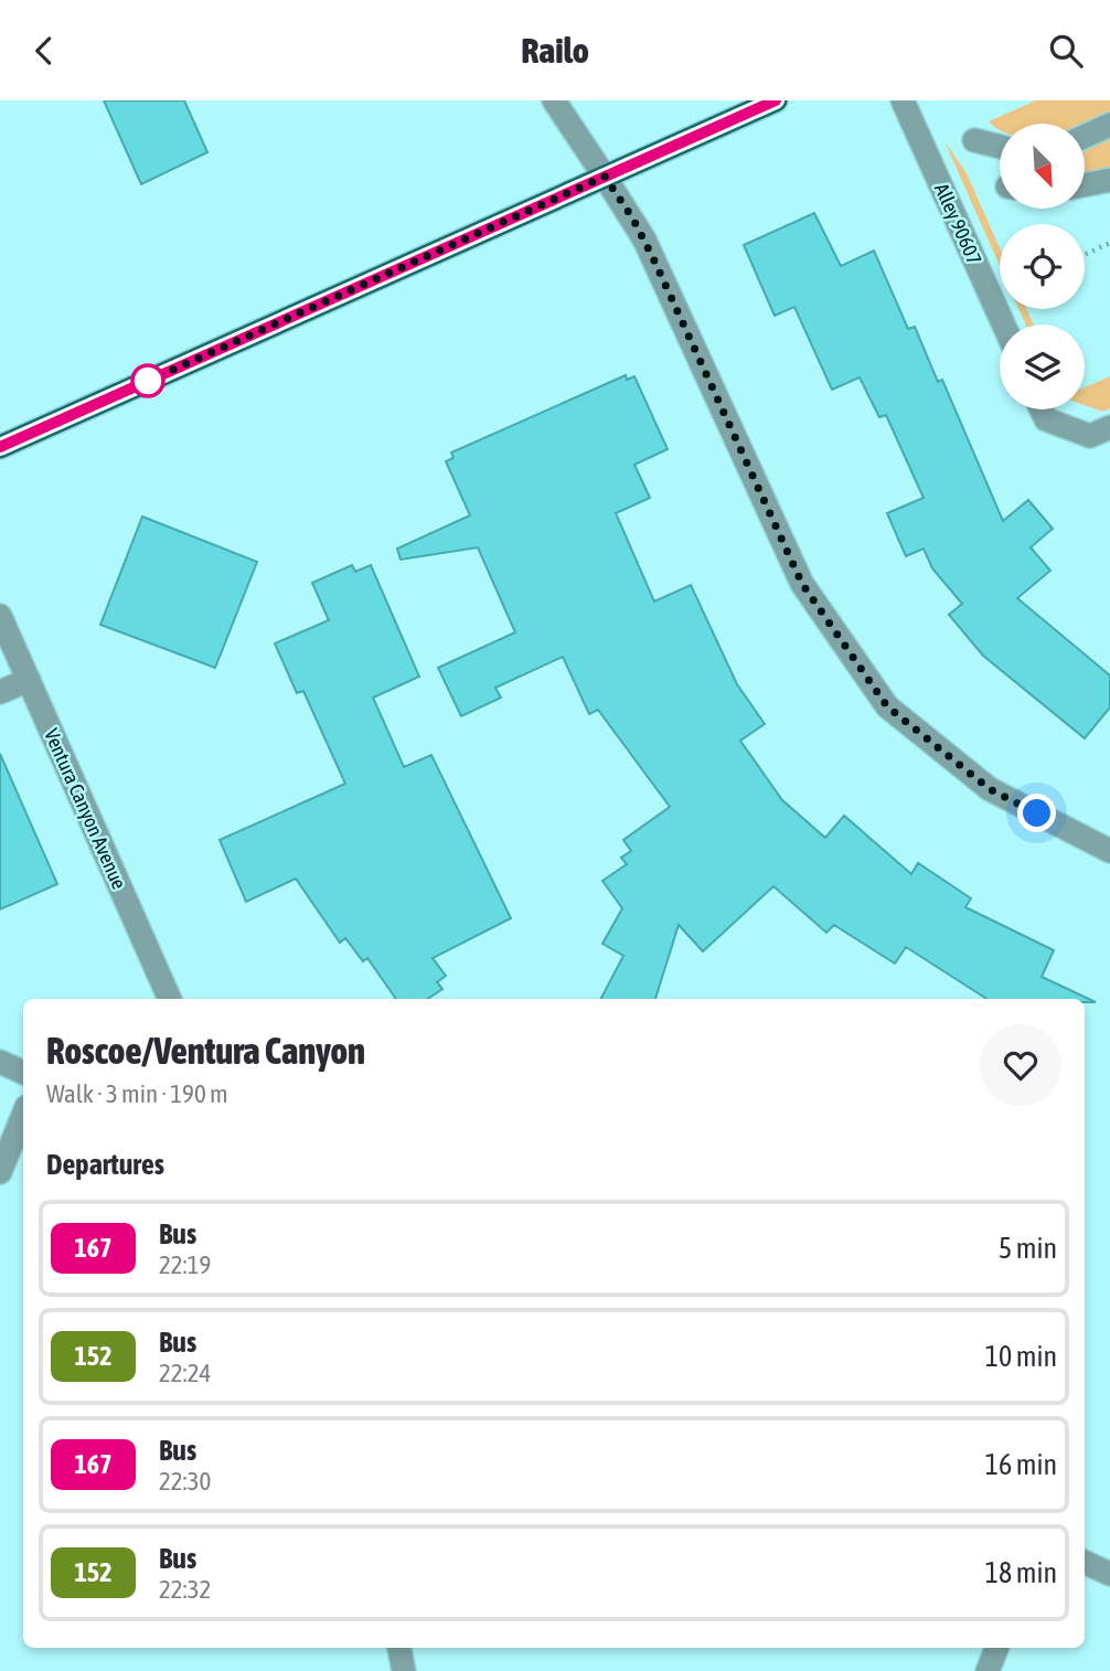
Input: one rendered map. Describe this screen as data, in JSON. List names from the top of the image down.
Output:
{
  "streets": {
    "street": ["Alley 90607", "Ventura Canyon Avenue"]
  },
  "lines": ["bus line 167"],
  "north": "bottom right",
  "page": {
    "header": "Railo",
    "heading": [
      ["Roscoe/Ventura Canyon", "Walk · 3 min · 190 m"],
      "Departures"
    ],
    "list": [
      {
        "mark": "167",
        "name": "Bus",
        "note": "22:19",
        "value": "5 min"
      },
      {
        "mark": "152",
        "name": "Bus",
        "note": "22:24",
        "value": "10 min"
      },
      {
        "mark": "167",
        "name": "Bus",
        "note": "22:30",
        "value": "16 min"
      },
      {
        "mark": "152",
        "name": "Bus",
        "note": "22:32",
        "value": "18 min"
      }
    ]
  }
}
